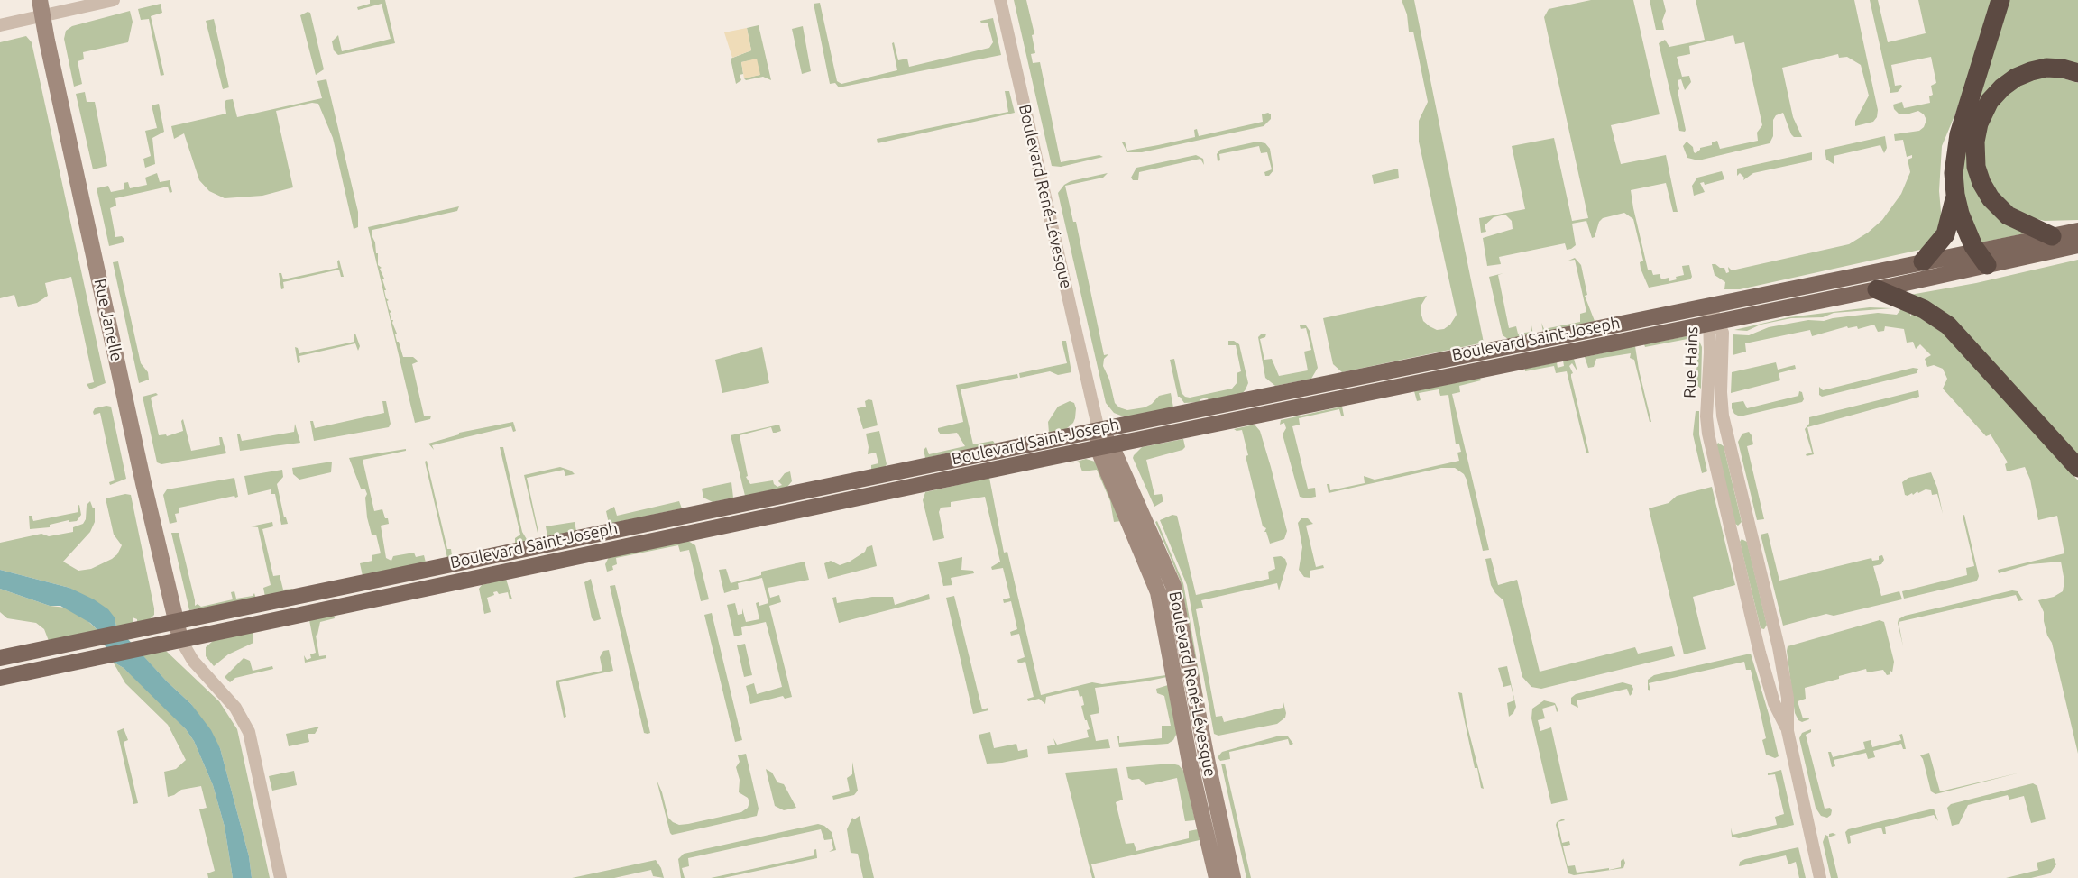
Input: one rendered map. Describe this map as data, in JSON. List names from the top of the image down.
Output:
{
  "streets": {
    "main road": ["Boulevard René-Lévesque", "Rue Janelle", "Boulevard Saint-Joseph"],
    "street": ["Rue Hains"]
  },
  "crossings": [
    ["Boulevard René-Lévesque", "Boulevard Saint-Joseph"],
    ["Rue Janelle", "Boulevard Saint-Joseph"],
    ["Boulevard Saint-Joseph", "Rue Hains"]
  ]
}
